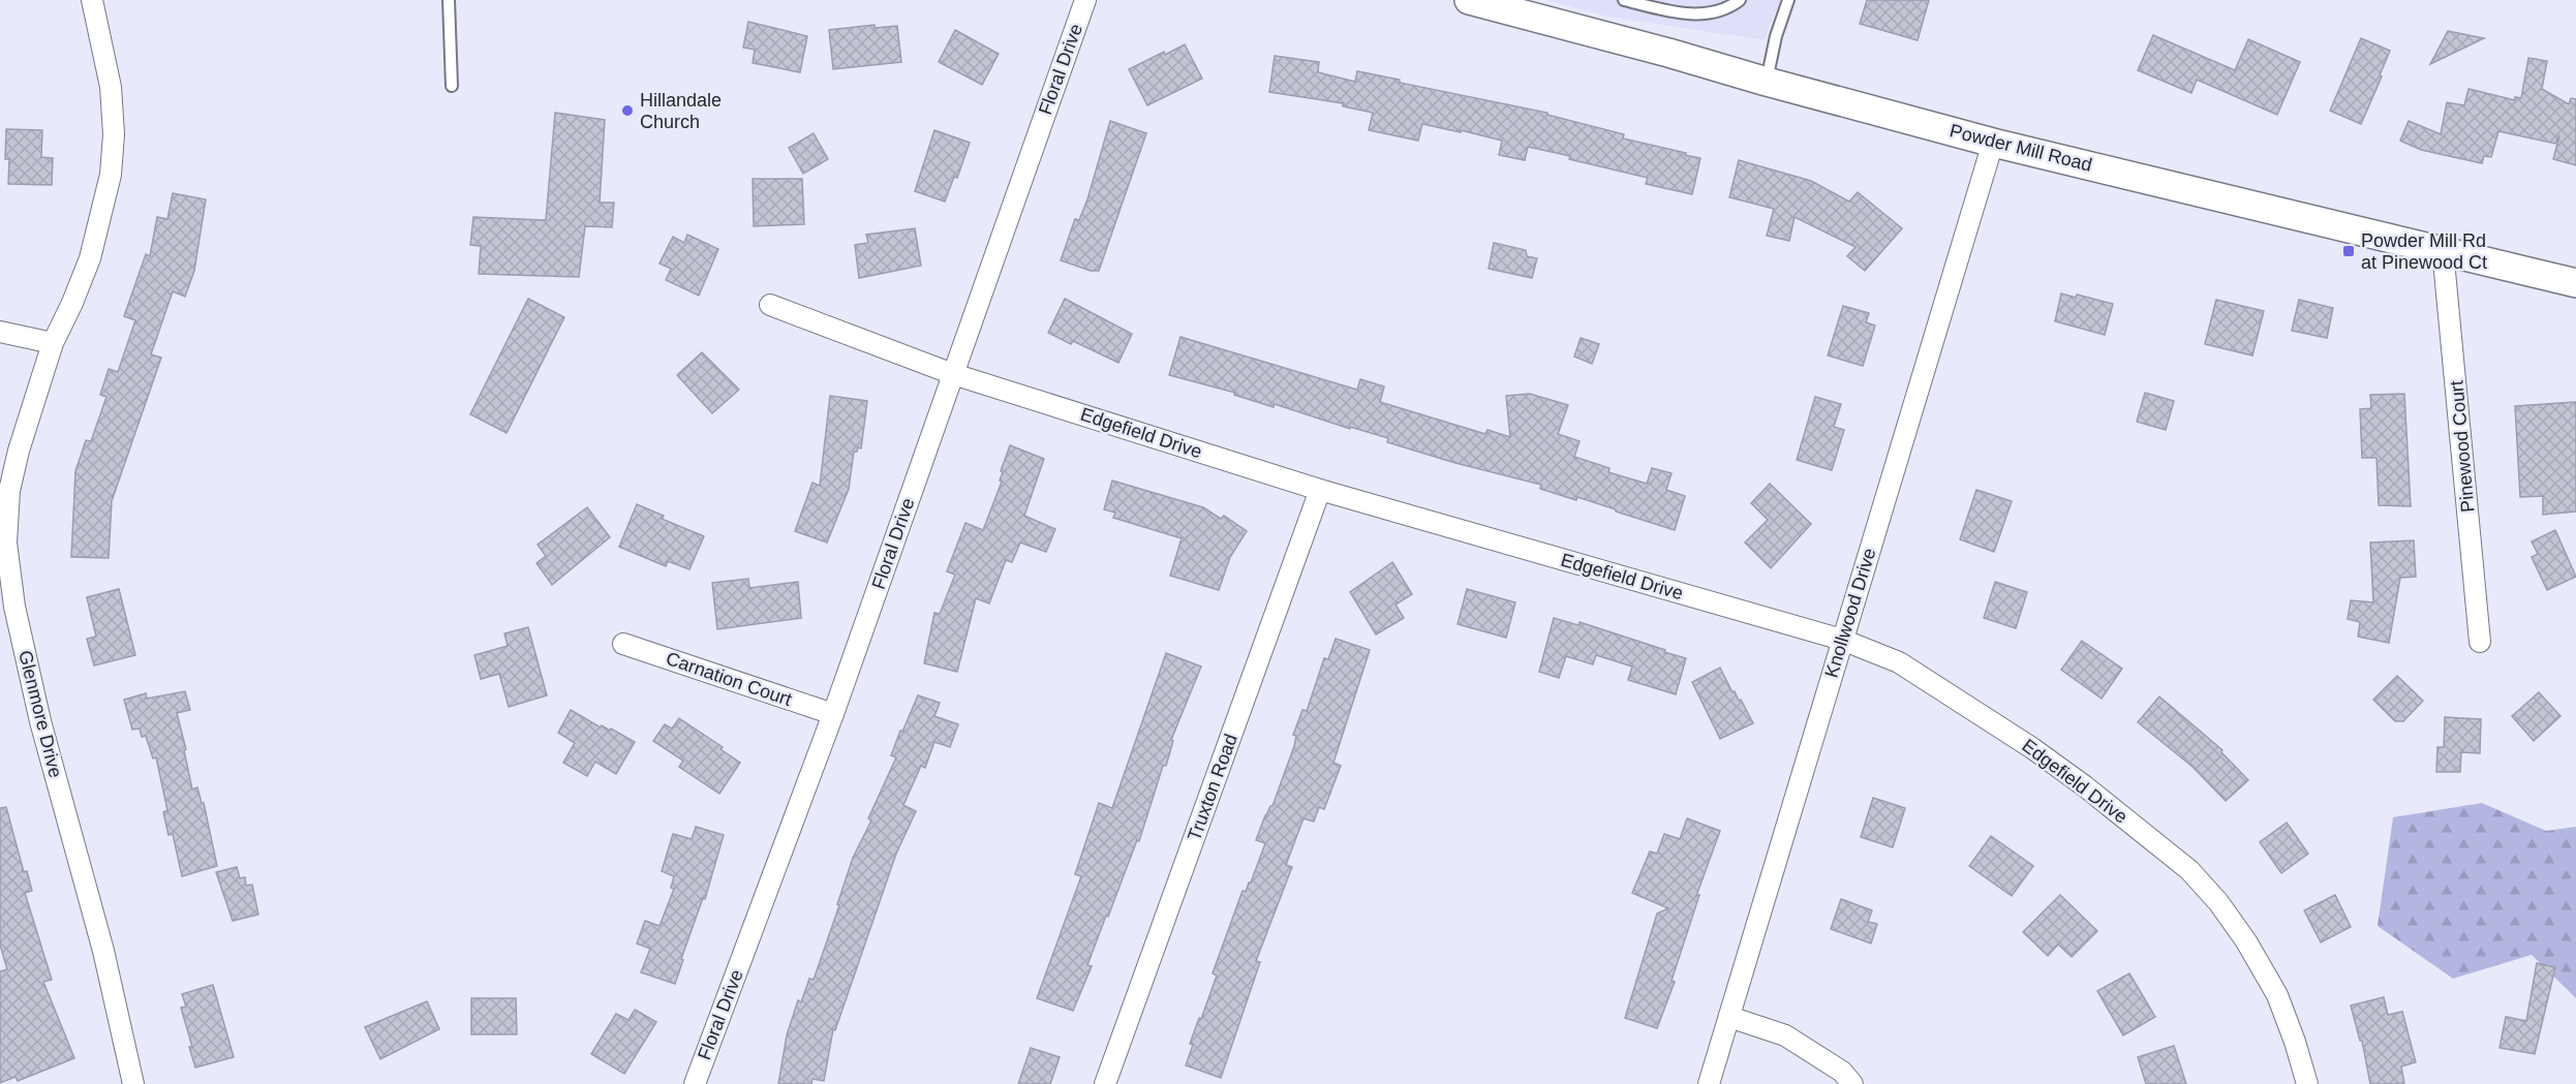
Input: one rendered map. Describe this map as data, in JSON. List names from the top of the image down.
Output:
{
  "streets": {
    "main road": ["Powder Mill Road"],
    "street": [
      "Floral Drive",
      "Edgefield Drive",
      "Pinewood Court",
      "Knollwood Drive",
      "Carnation Court",
      "Glenmore Drive",
      "Truxton Road"
    ]
  },
  "crossings": [
    ["Floral Drive", "Edgefield Drive"],
    ["Floral Drive", "Carnation Court"],
    ["Powder Mill Road", "Pinewood Court"],
    ["Powder Mill Road", "Knollwood Drive"],
    ["Edgefield Drive", "Knollwood Drive"],
    ["Edgefield Drive", "Truxton Road"]
  ],
  "places": {
    "other": ["Hillandale Church"],
    "transit": ["Powder Mill Rd at Pinewood Ct"]
  }
}
